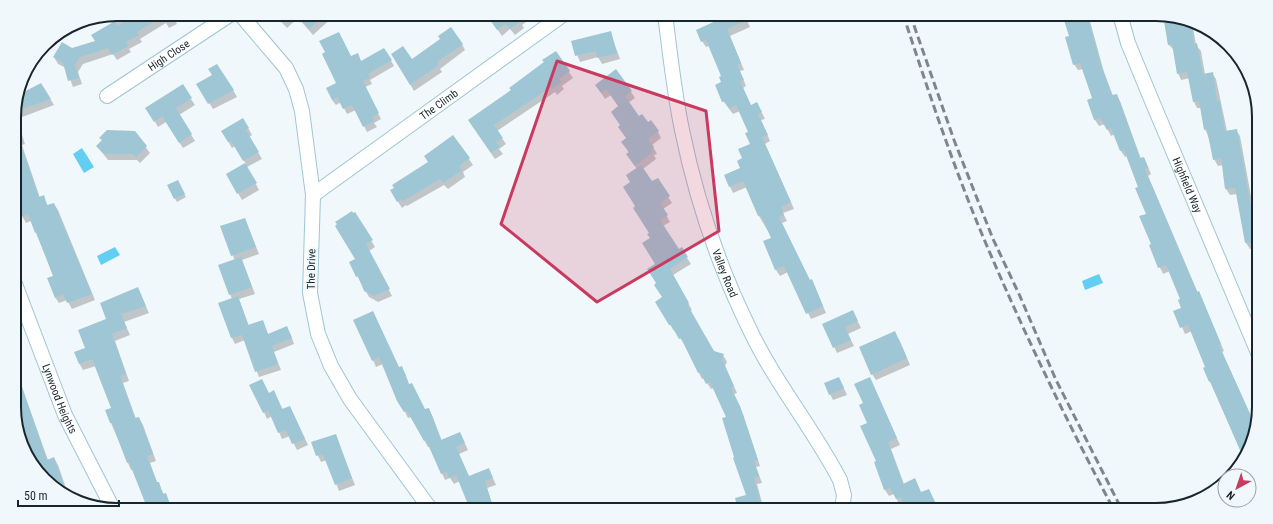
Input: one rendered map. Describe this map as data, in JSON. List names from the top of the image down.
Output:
{
  "streets": {
    "street": [
      "High Close",
      "The Climb",
      "Highfield Way",
      "The Drive",
      "Valley Road",
      "Lynwood Heights"
    ]
  },
  "crossings": [
    ["The Climb", "The Drive"]
  ],
  "scale_bar": "50 m",
  "north": "bottom left"
}
